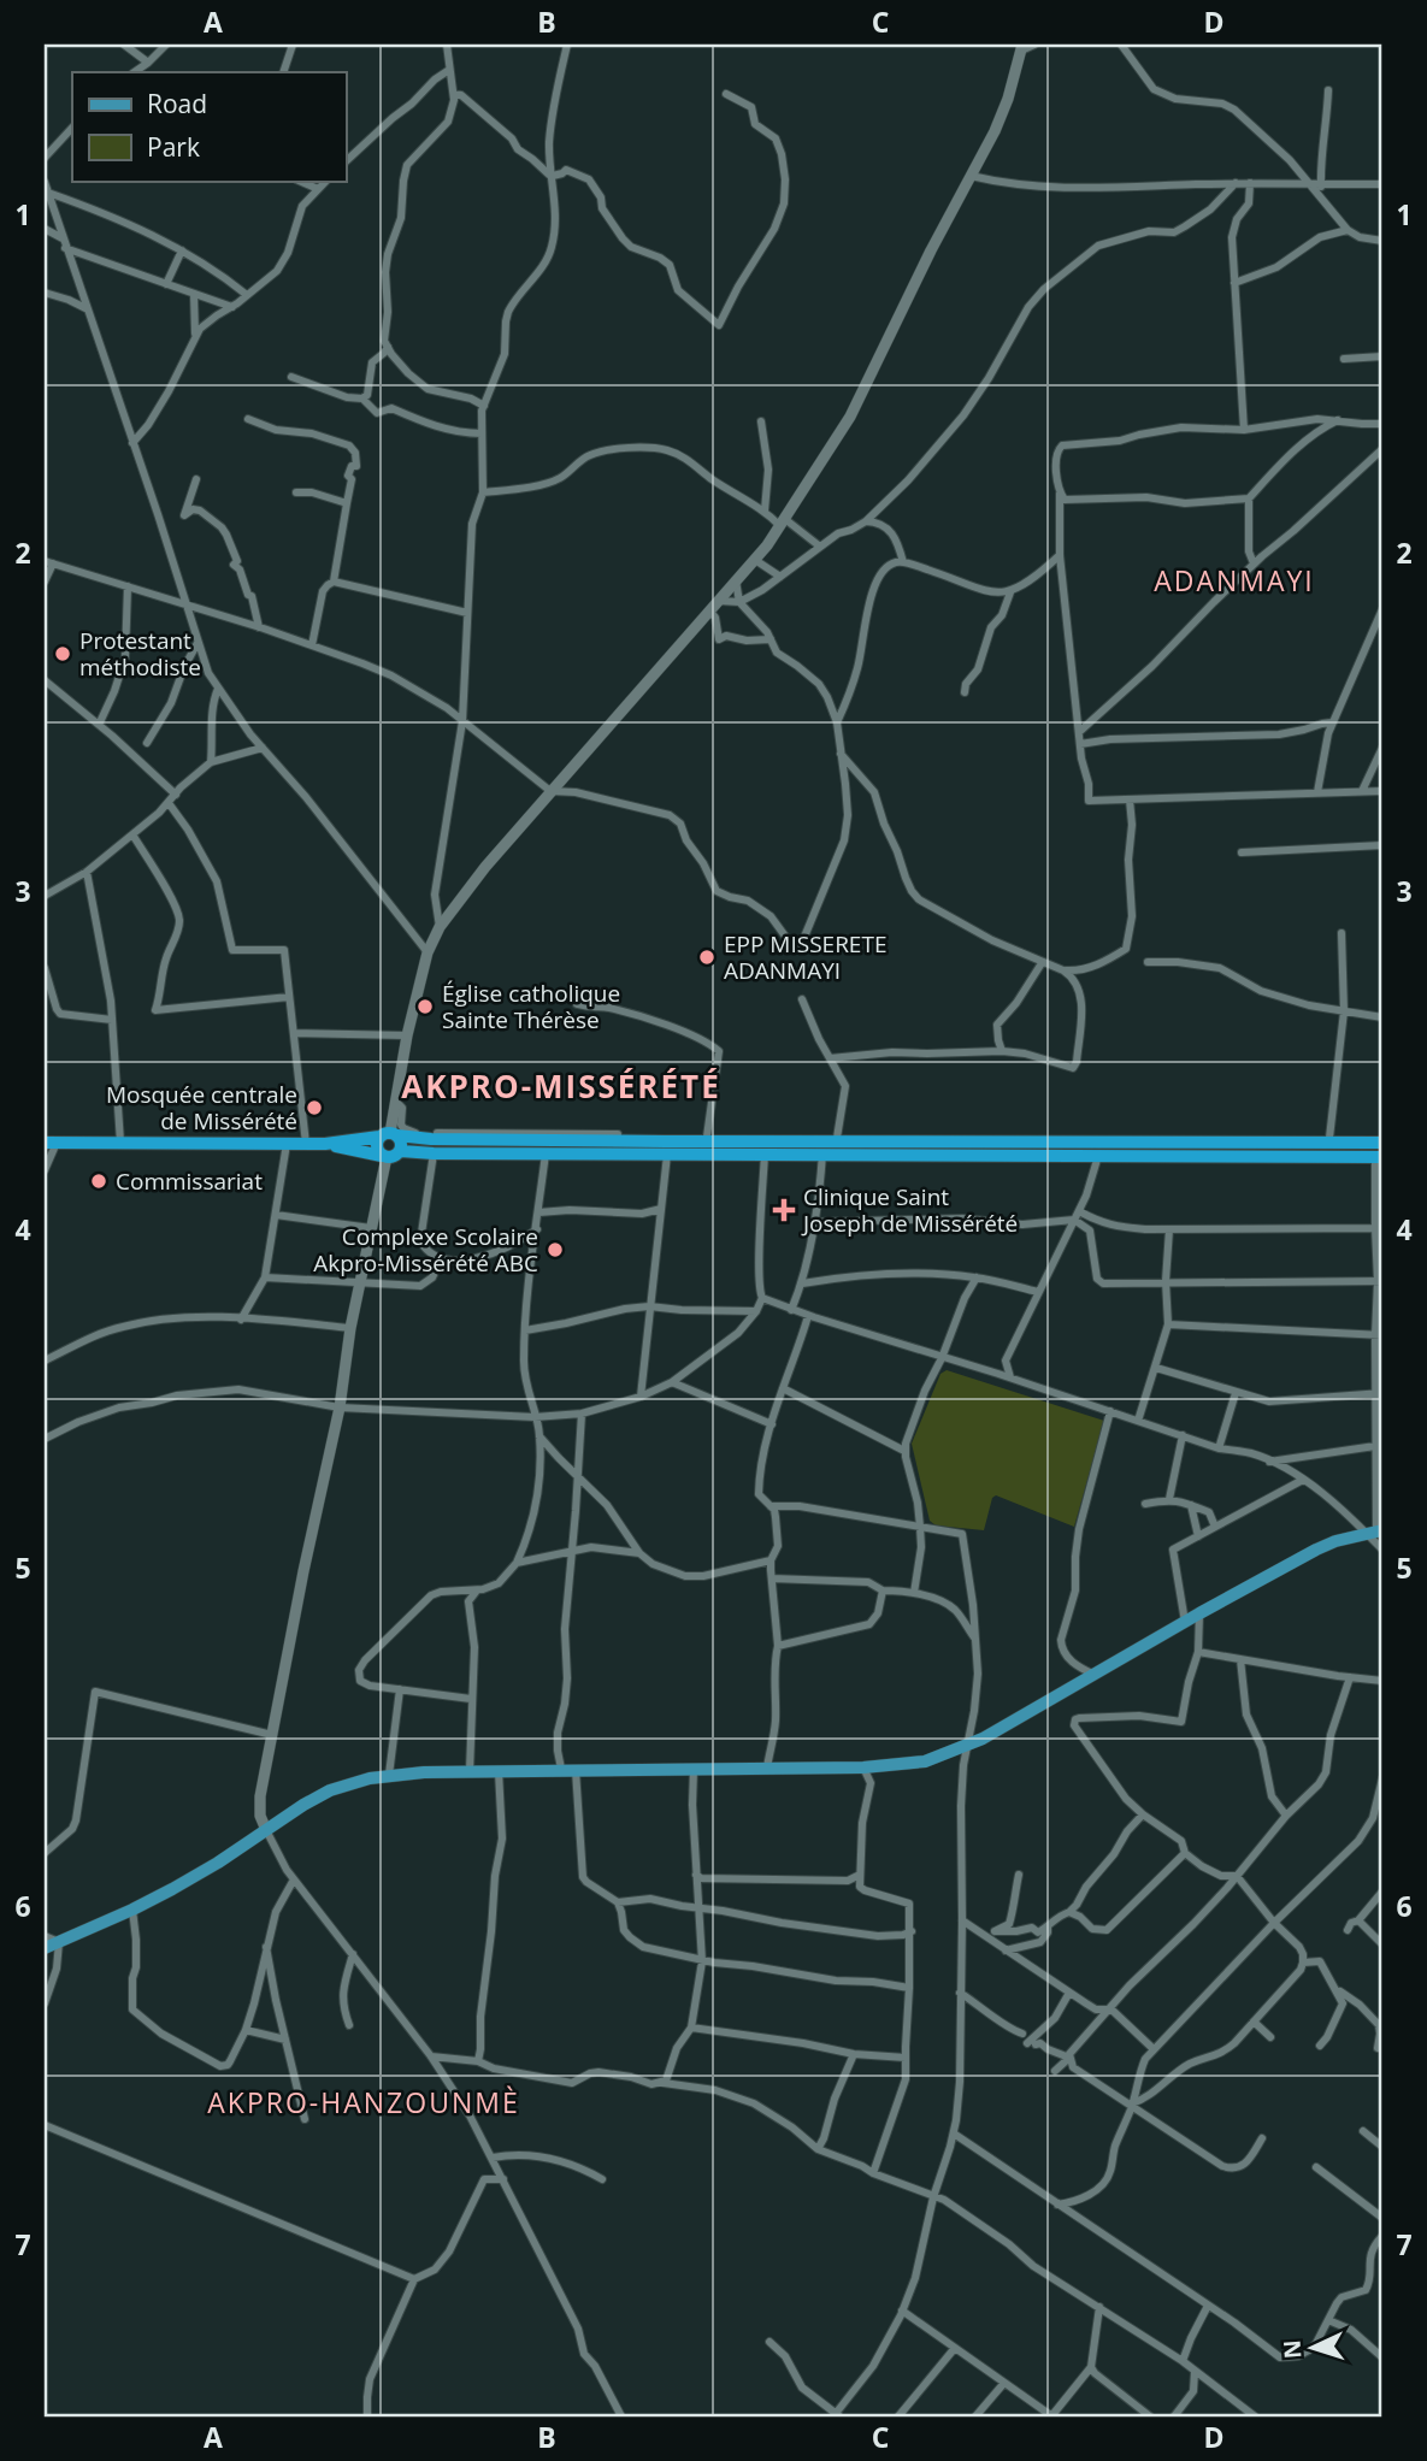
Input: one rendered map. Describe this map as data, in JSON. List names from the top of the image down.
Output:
{
  "districts": ["ADANMAYI", "AKPRO-MISSÉRÉTÉ", "AKPRO-HANZOUNMÈ"],
  "places": {
    "other": [
      "Protestant méthodiste",
      "EPP MISSERETE ADANMAYI",
      "Église catholique Sainte Thérèse",
      "Mosquée centrale de Missérété",
      "Commissariat",
      "Complexe Scolaire Akpro-Missérété ABC"
    ],
    "health": ["Clinique Saint Joseph de Missérété"]
  },
  "legend": ["Road", "Park"],
  "north": "left",
  "grid": {
    "columns": [
      "A",
      "B",
      "C",
      "D"
    ],
    "rows": [
      "1",
      "2",
      "3",
      "4",
      "5",
      "6",
      "7"
    ]
  }
}
